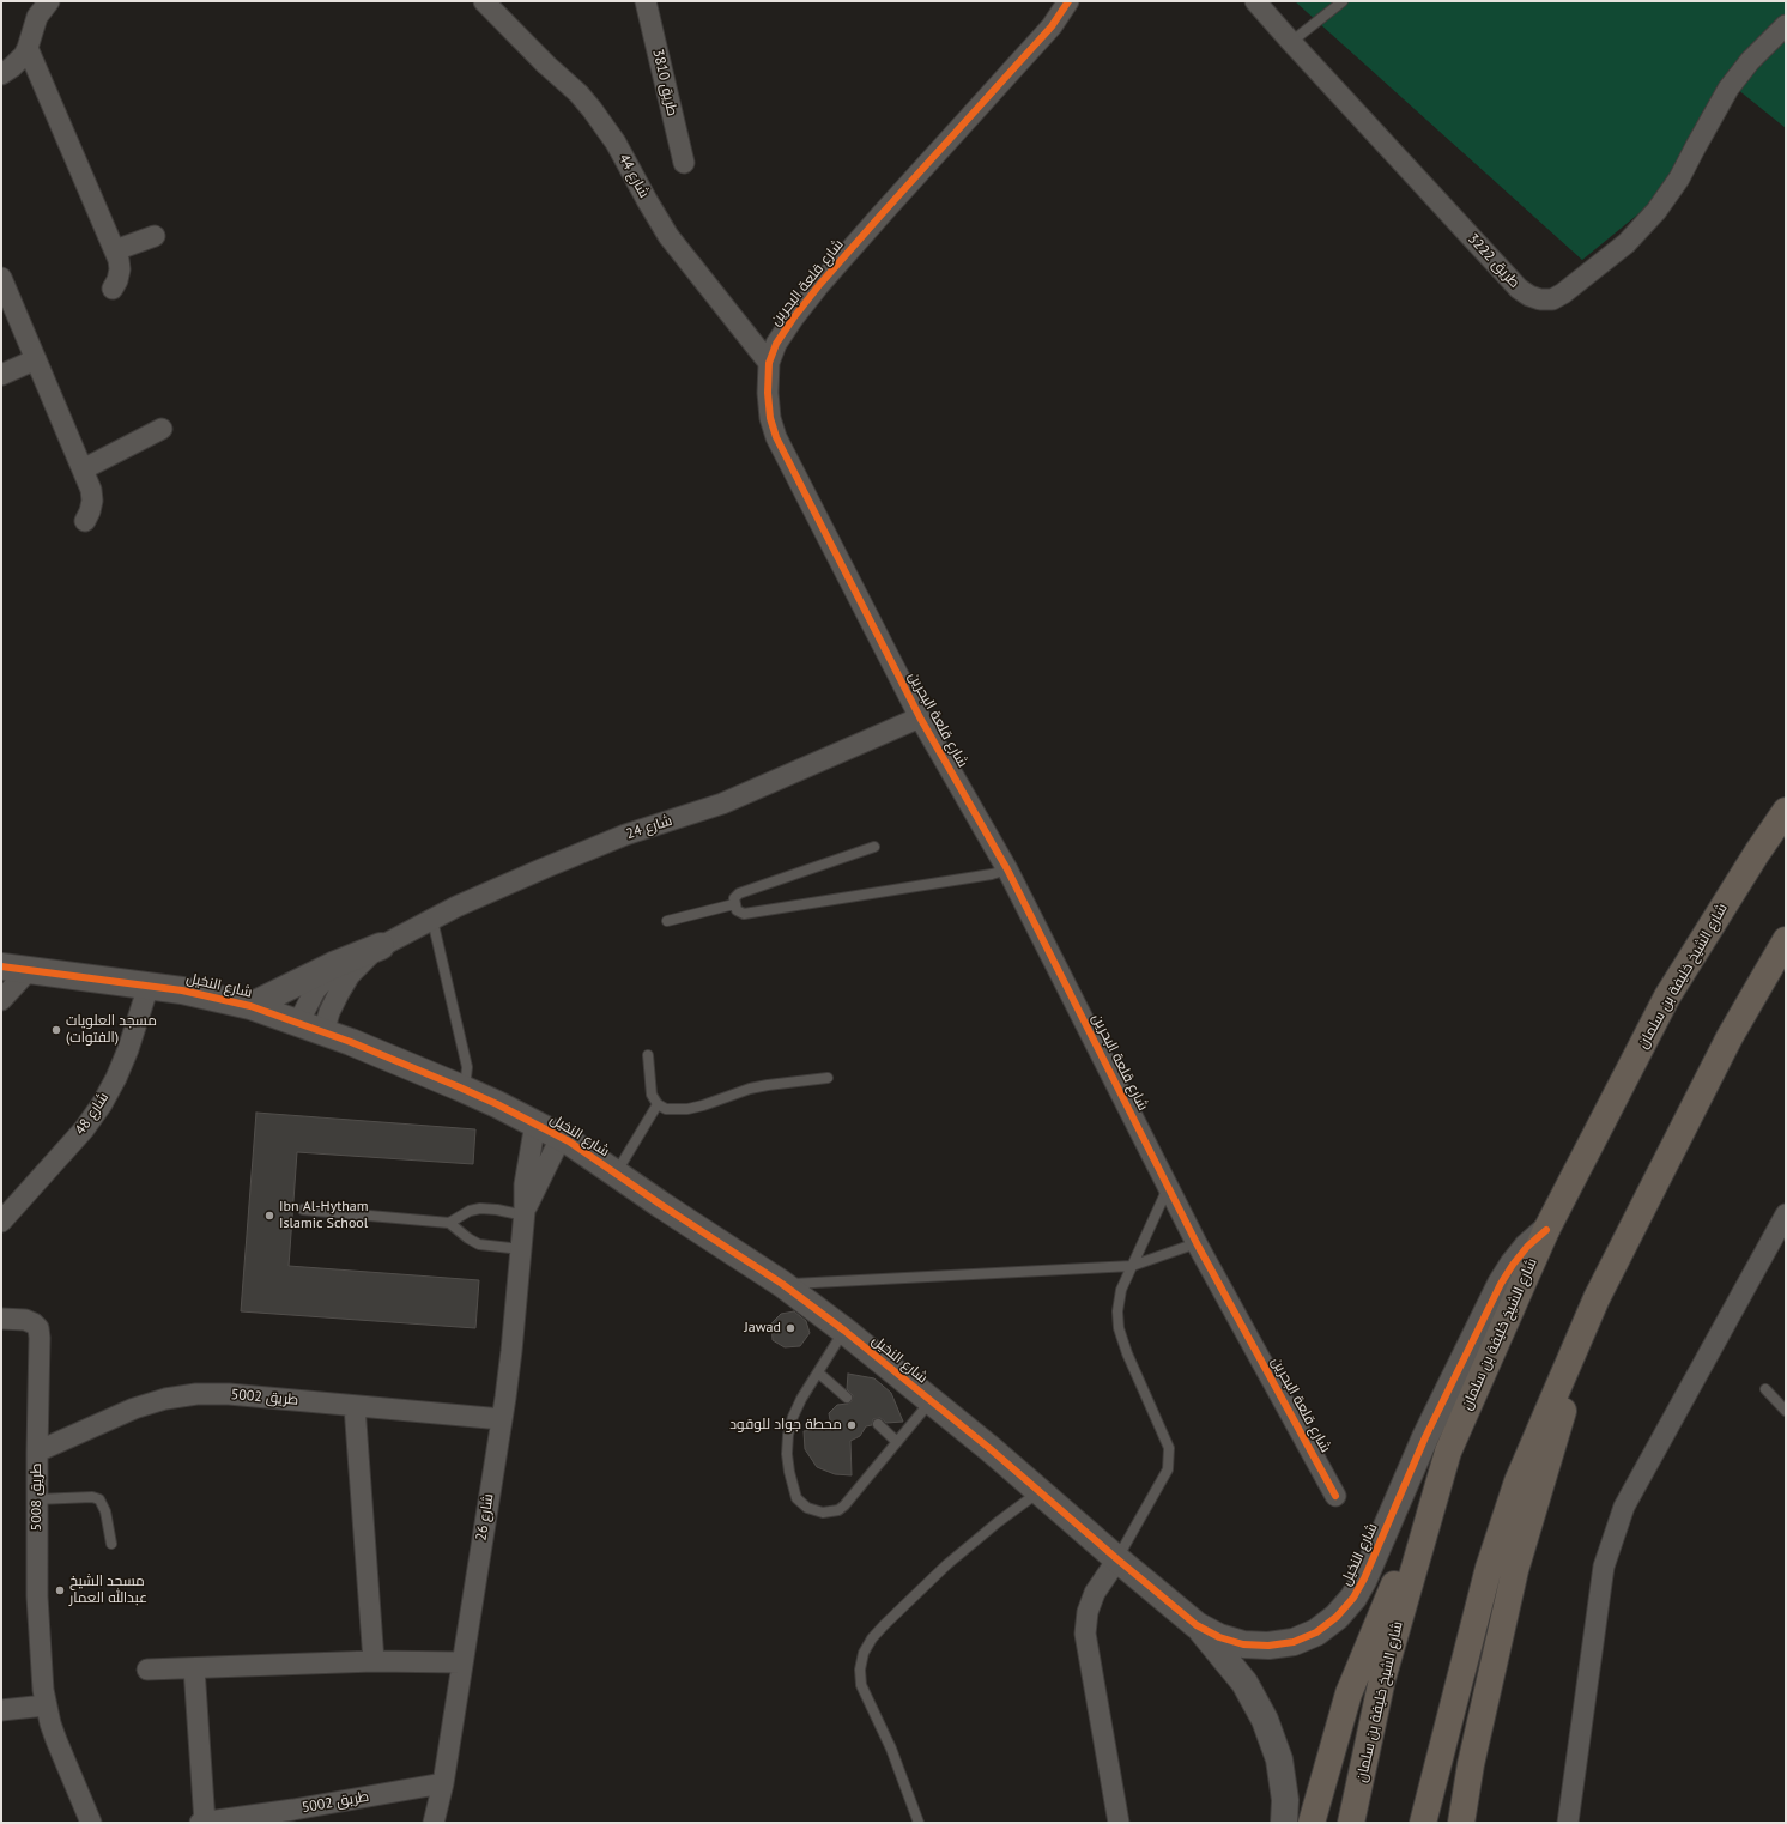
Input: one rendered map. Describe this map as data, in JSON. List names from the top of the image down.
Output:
{
  "streets": {
    "highway": ["شارع الشيخ خليفة بن سلمان"],
    "street": [
      "طريق 3810",
      "شارع 44",
      "طريق 3222",
      "شارع قلعة البحرين",
      "شارع 24",
      "شارع النخيل",
      "شارع 48",
      "طريق 5002",
      "طريق 5008",
      "شارع 26"
    ]
  },
  "crossings": [
    ["شارع 44", "شارع قلعة البحرين"],
    ["شارع قلعة البحرين", "شارع 24"],
    ["شارع 24", "شارع النخيل"],
    ["شارع الشيخ خليفة بن سلمان", "شارع النخيل"],
    ["شارع النخيل", "شارع 48"],
    ["شارع النخيل", "شارع 26"],
    ["طريق 5002", "طريق 5008"],
    ["طريق 5002", "شارع 26"]
  ],
  "places": [
    "مسجد العلويات (الفتوات)",
    "Ibn Al-Hytham Islamic School",
    "Jawad",
    "محطة جواد للوقود",
    "مسجد الشيخ عبدالله العمار"
  ]
}
